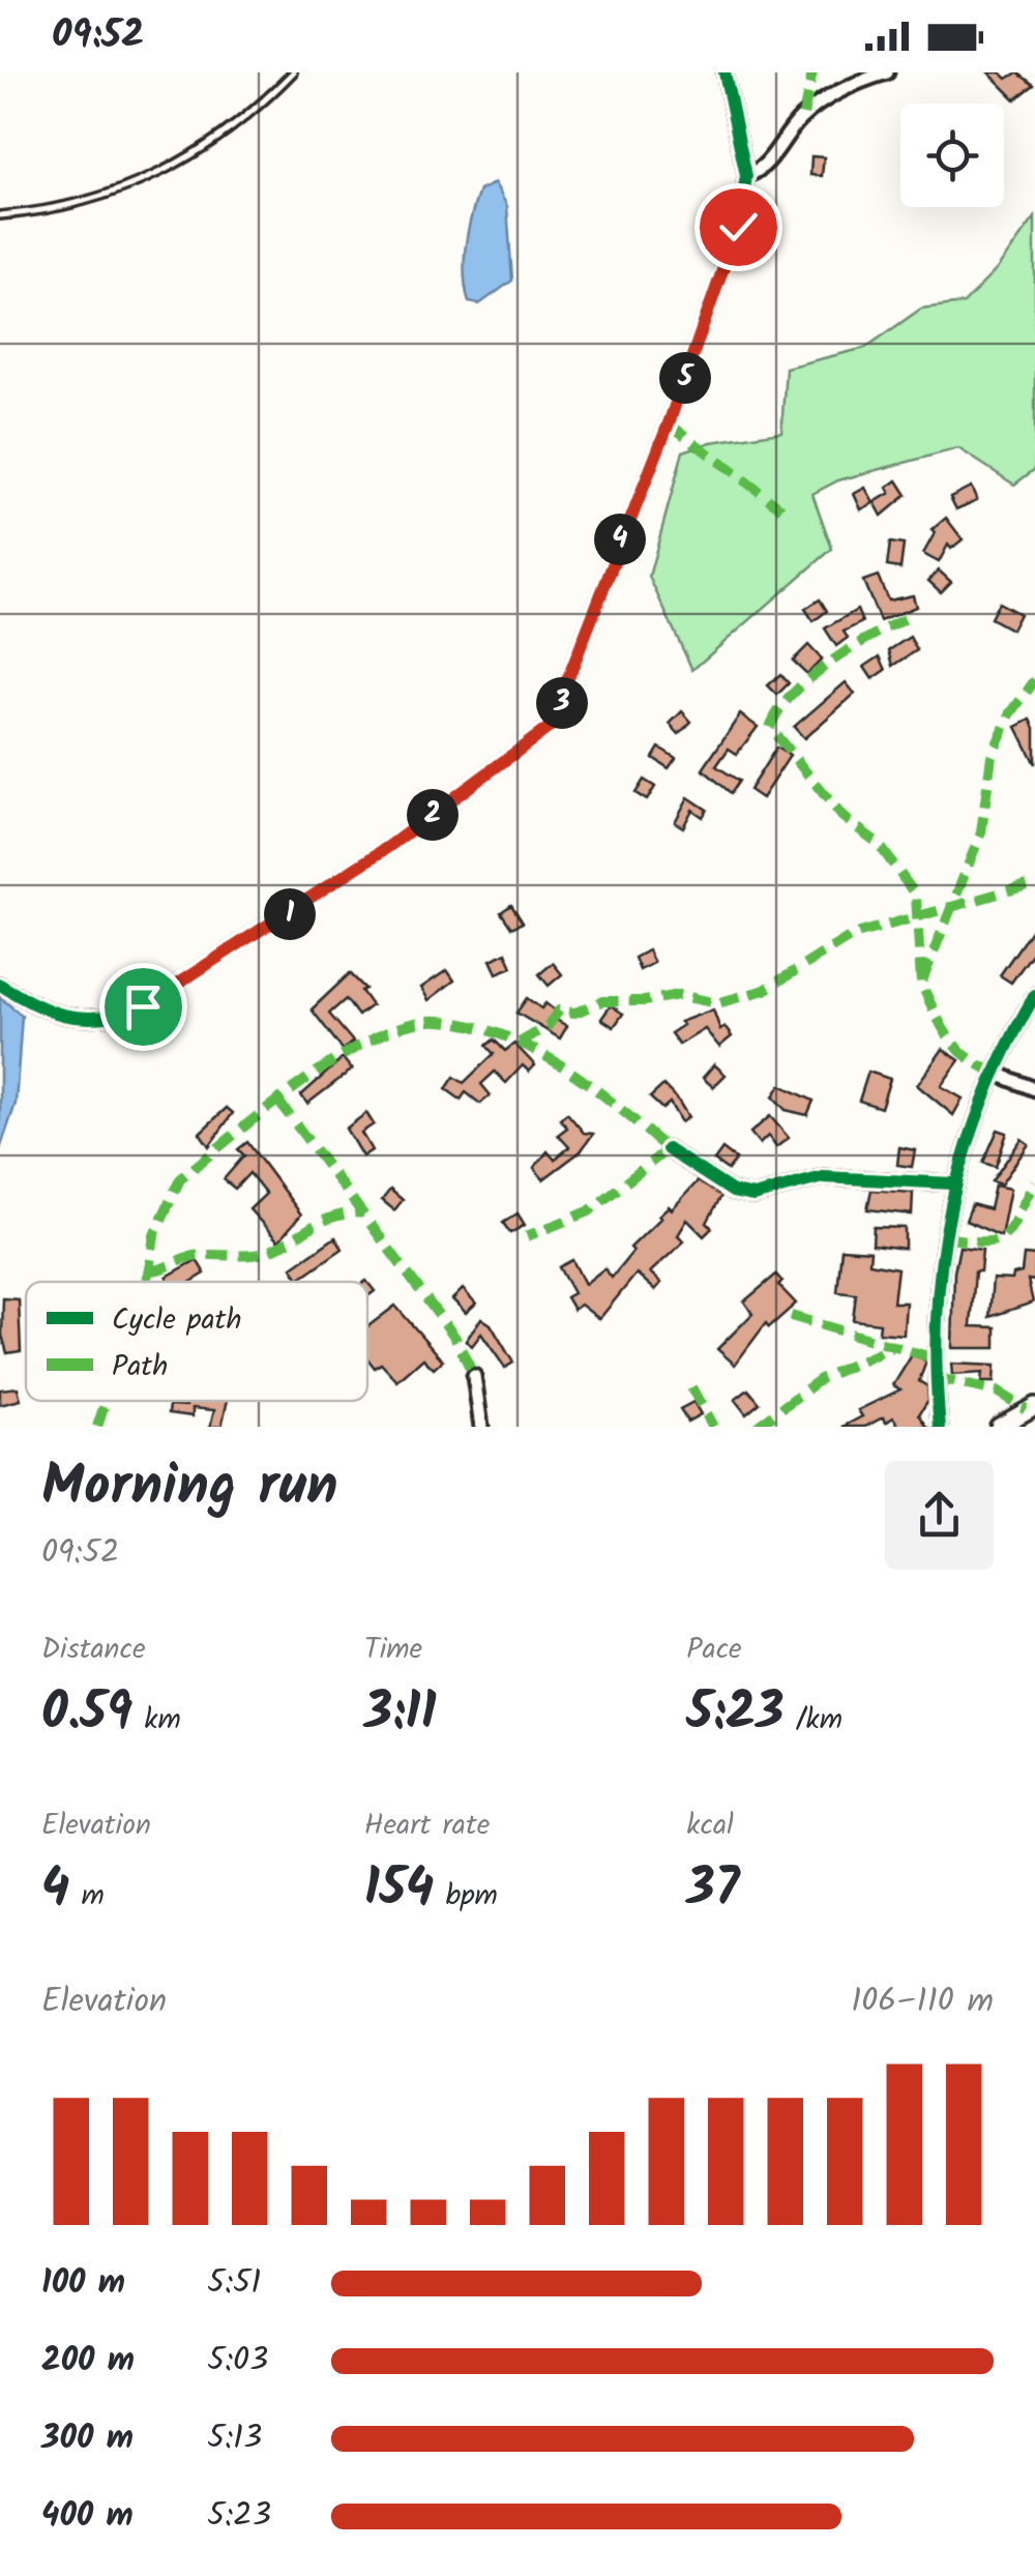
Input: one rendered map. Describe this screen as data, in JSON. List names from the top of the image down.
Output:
{
  "legend": ["Cycle path", "Path"],
  "page": {
    "status": "09:52",
    "pins": [
      "5",
      "4",
      "3",
      "2",
      "1"
    ],
    "heading": ["Morning run", "09:52"],
    "stats": [
      ["Distance", "0.59 km"],
      ["Time", "3:11"],
      ["Pace", "5:23 /km"],
      ["Elevation", "4 m"],
      ["Heart rate", "154 bpm"],
      ["kcal", "37"]
    ],
    "chart": ["Elevation", "106–110 m"],
    "list": [
      {
        "name": "100 m",
        "note": "5:51"
      },
      {
        "name": "200 m",
        "note": "5:03"
      },
      {
        "name": "300 m",
        "note": "5:13"
      },
      {
        "name": "400 m",
        "note": "5:23"
      }
    ]
  }
}
